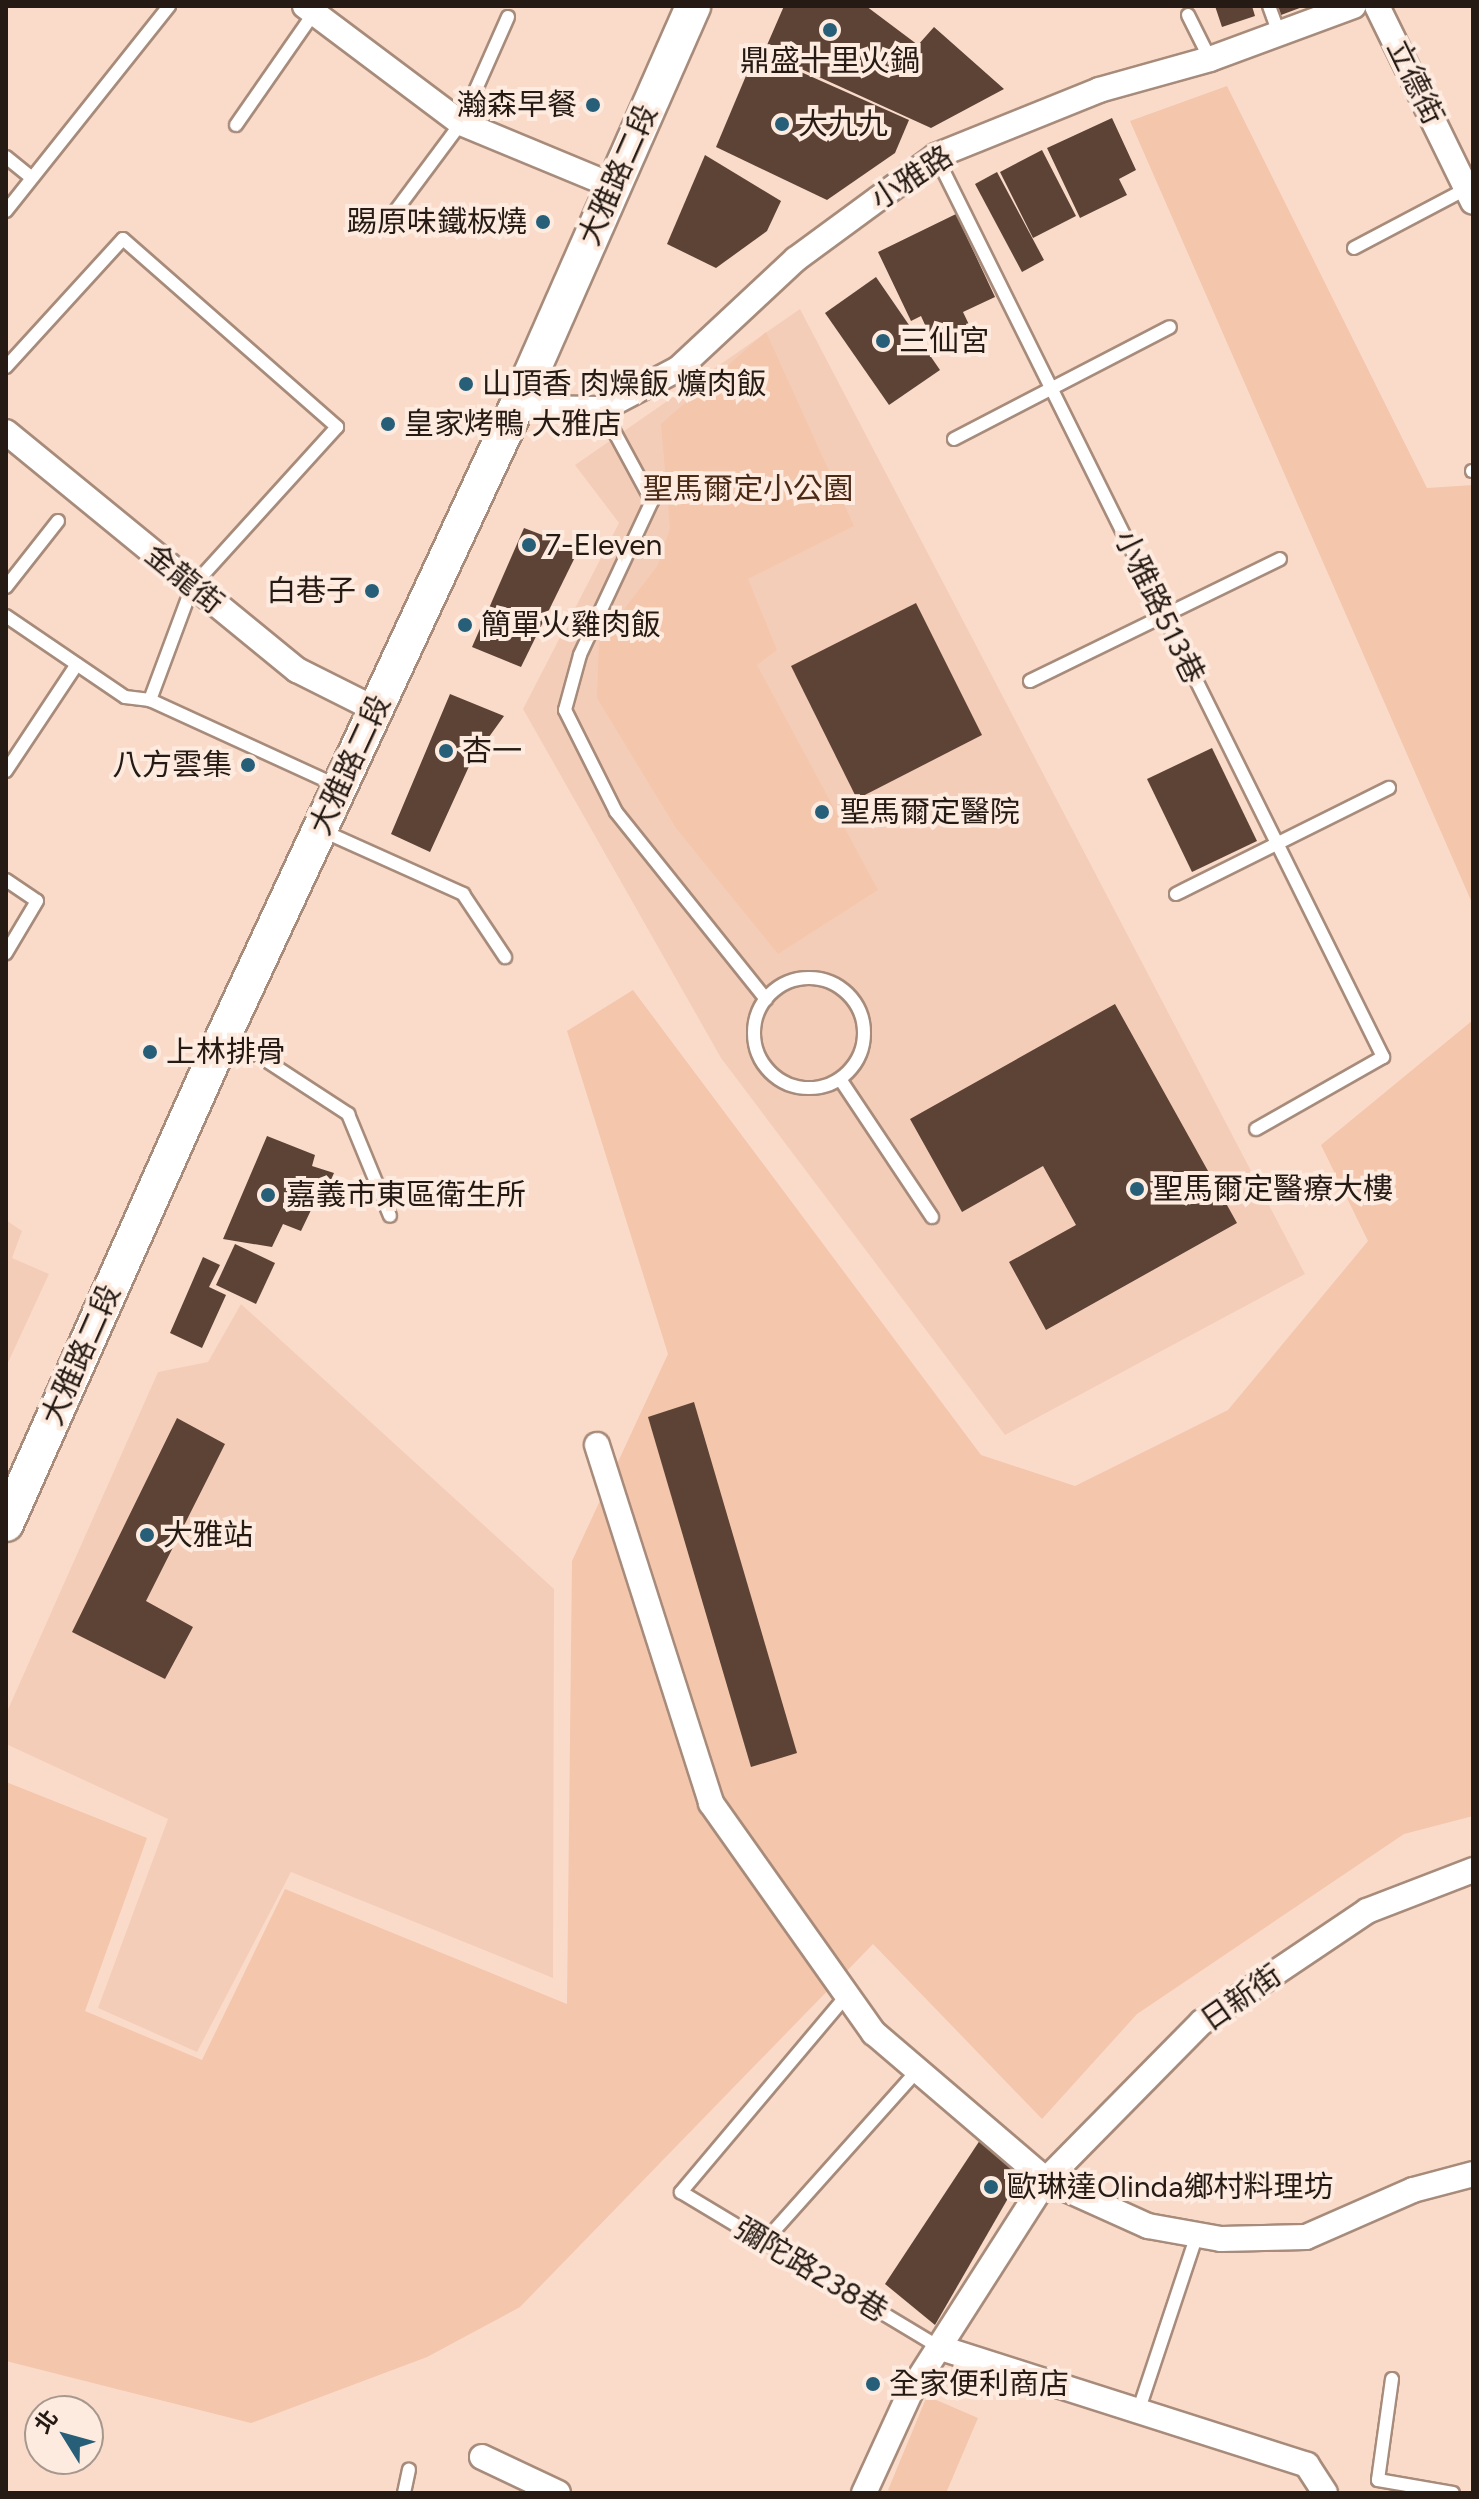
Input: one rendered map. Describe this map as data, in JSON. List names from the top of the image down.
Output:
{
  "streets": {
    "main road": ["大雅路二段"],
    "street": [
      "立德街",
      "小雅路",
      "金龍街",
      "日新街"
    ],
    "lane": ["小雅路513巷", "彌陀路238巷"]
  },
  "crossings": [
    ["大雅路二段", "小雅路"],
    ["大雅路二段", "金龍街"],
    ["小雅路", "小雅路513巷"]
  ],
  "parks": ["聖馬爾定小公園"],
  "places": [
    "鼎盛十里火鍋",
    "瀚森早餐",
    "大九九",
    "踢原味鐵板燒",
    "三仙宮",
    "山頂香 肉燥飯 爌肉飯",
    "皇家烤鴨 大雅店",
    "7-Eleven",
    "白巷子",
    "簡單火雞肉飯",
    "杏一",
    "八方雲集",
    "聖馬爾定醫院",
    "上林排骨",
    "聖馬爾定醫療大樓",
    "嘉義市東區衛生所",
    "大雅站",
    "歐琳達Olinda鄉村料理坊",
    "全家便利商店"
  ],
  "north": "top left"
}
